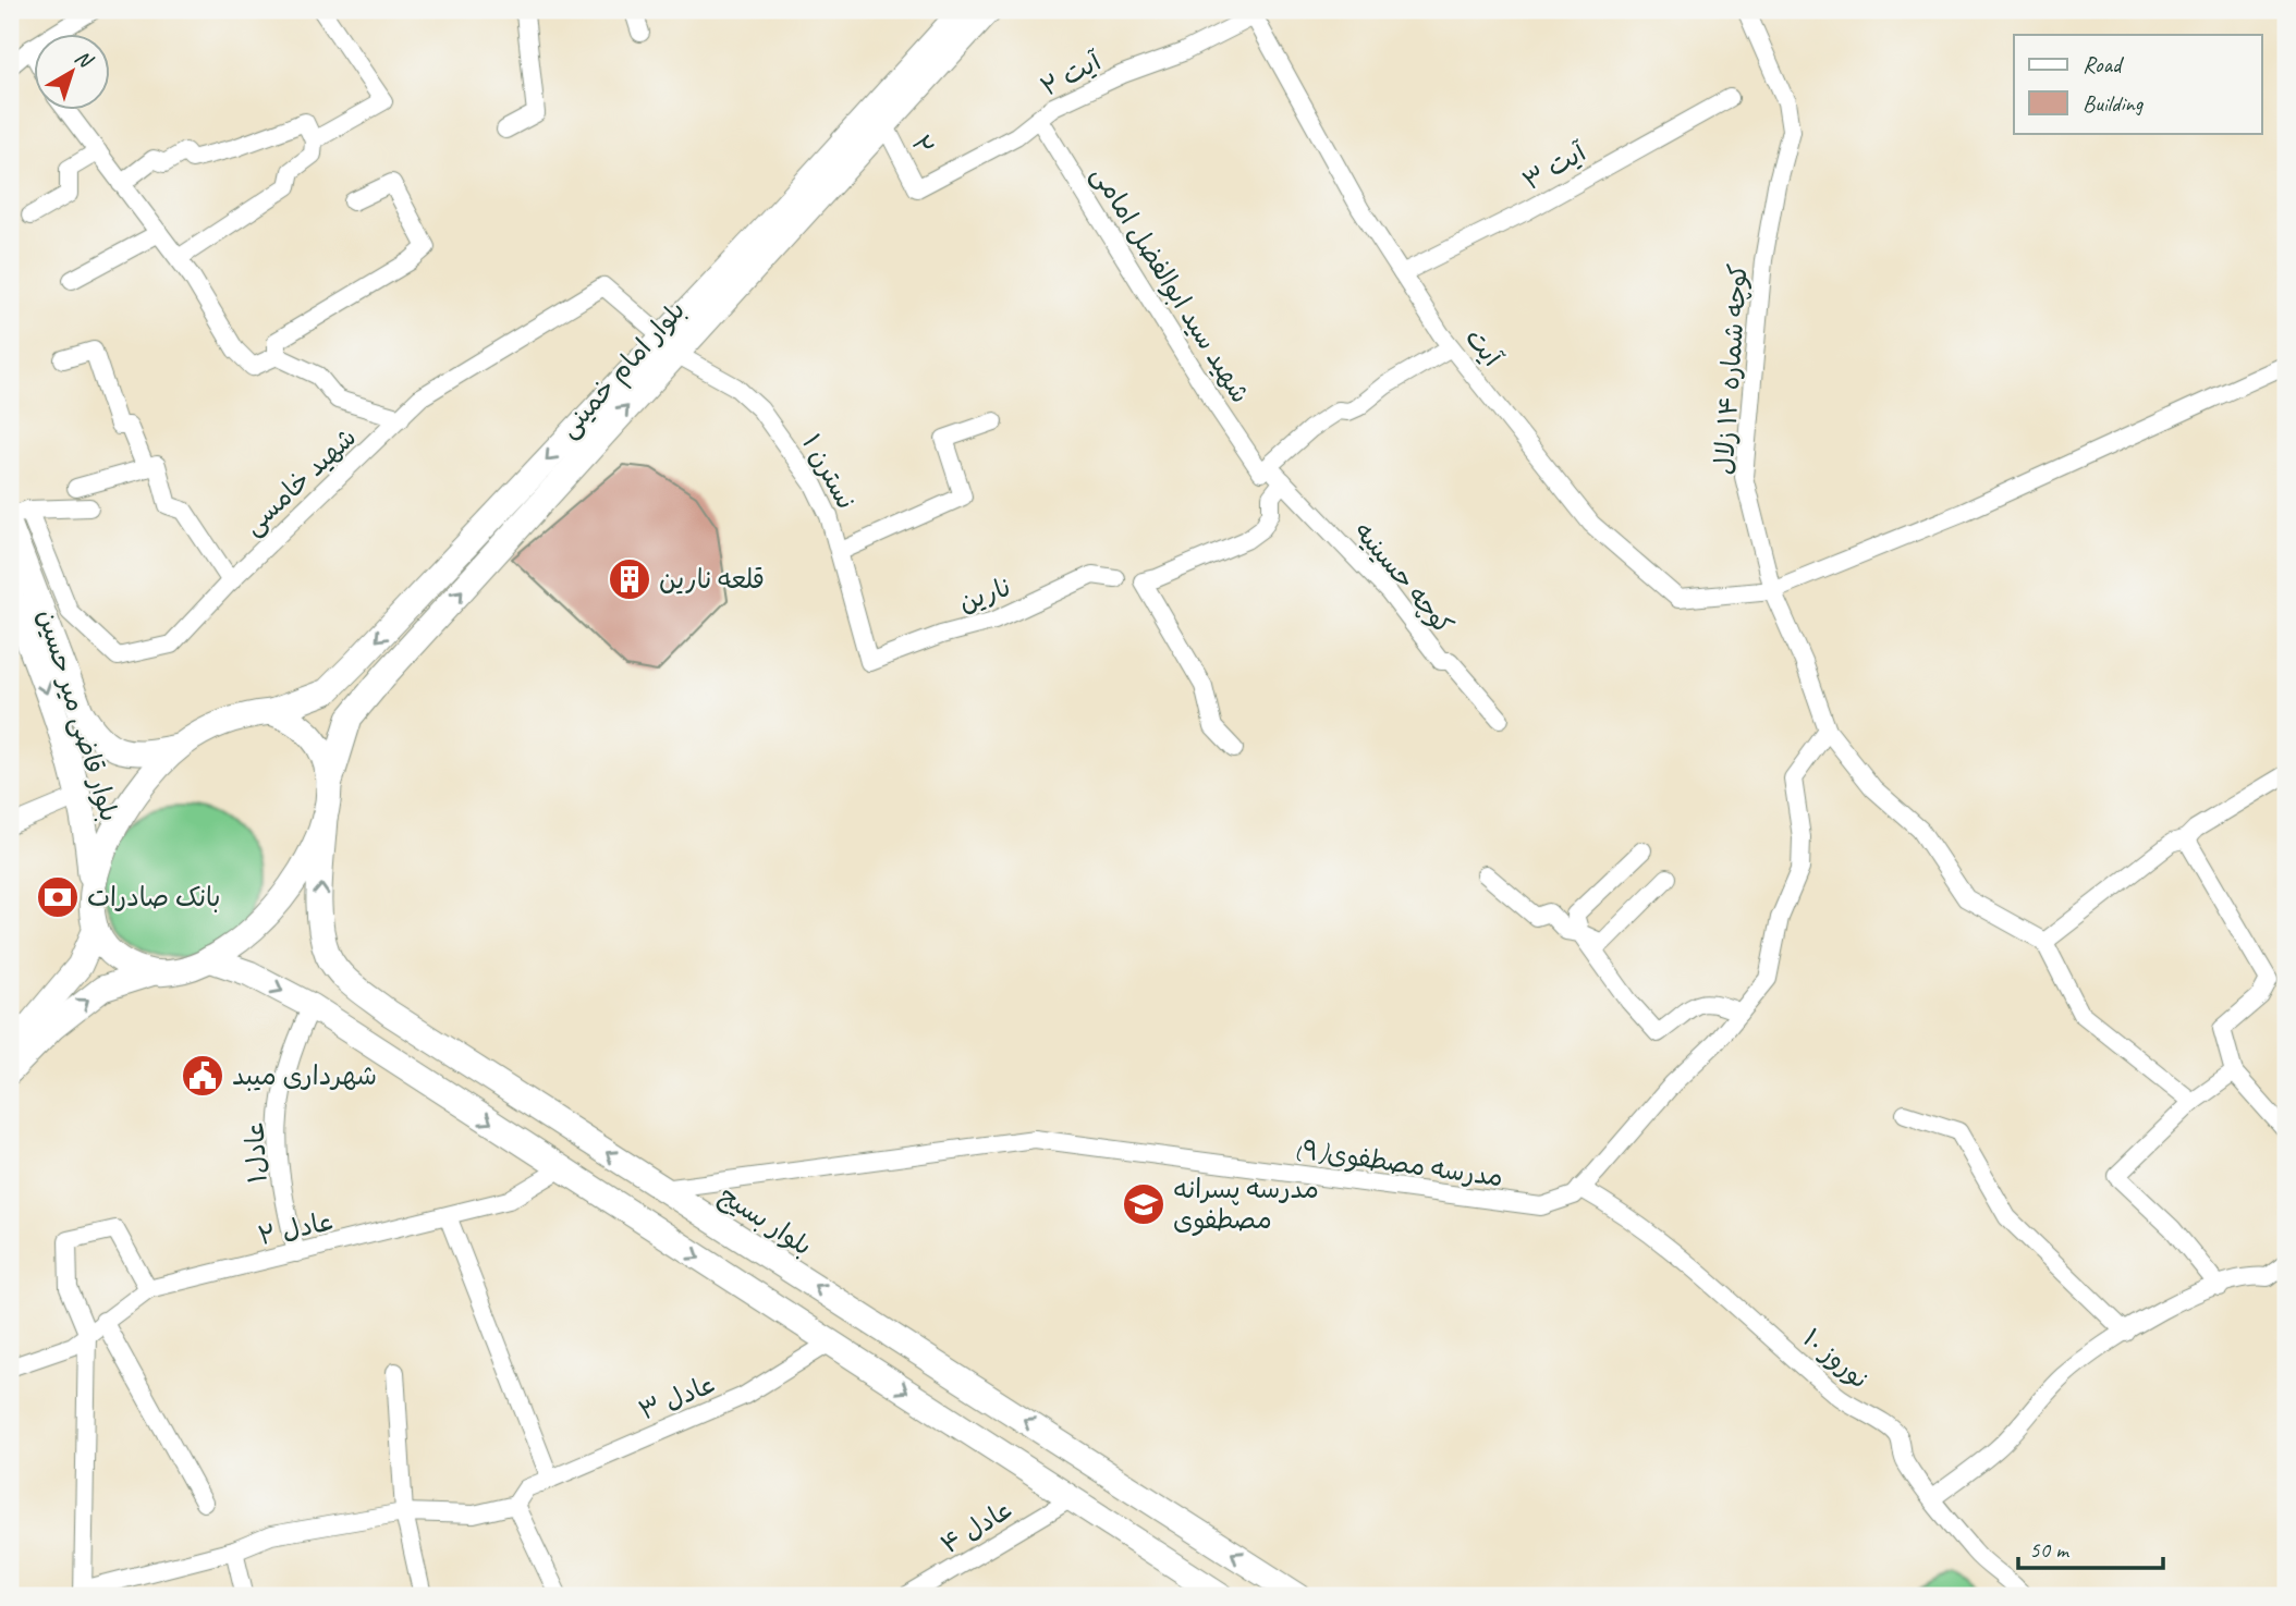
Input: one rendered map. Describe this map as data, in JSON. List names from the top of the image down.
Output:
{
  "streets": {
    "main road": ["بلوار امام خمینی", "بلوار قاضی میر حسین", "بلوار بسیج"],
    "street": [
      "آیت ۲",
      "۲",
      "آیت ۳",
      "شهید سید ابوالفضل امامی",
      "آیت",
      "کوچه شماره ۱۴ زلال",
      "نسترن ۱",
      "شهید خامسی",
      "کوچه حسینیه",
      "نارین",
      "عادل۱",
      "مدرسه مصطفوی(۹)",
      "عادل ۲",
      "نوروز ۱۰",
      "عادل ۳",
      "عادل ۴"
    ]
  },
  "crossings": [
    ["آیت ۲", "۲"],
    ["آیت ۲", "شهید سید ابوالفضل امامی"],
    ["آیت ۲", "آیت"],
    ["۲", "بلوار امام خمینی"],
    ["آیت ۳", "آیت"],
    ["شهید سید ابوالفضل امامی", "کوچه حسینیه"],
    ["آیت", "کوچه شماره ۱۴ زلال"],
    ["بلوار امام خمینی", "نسترن ۱"],
    ["بلوار امام خمینی", "شهید خامسی"],
    ["بلوار امام خمینی", "بلوار قاضی میر حسین"],
    ["بلوار امام خمینی", "بلوار بسیج"],
    ["کوچه شماره ۱۴ زلال", "مدرسه مصطفوی(۹)"],
    ["نسترن ۱", "شهید خامسی"],
    ["نسترن ۱", "نارین"],
    ["شهید خامسی", "بلوار قاضی میر حسین"],
    ["بلوار قاضی میر حسین", "بلوار بسیج"],
    ["عادل۱", "عادل ۲"],
    ["مدرسه مصطفوی(۹)", "بلوار بسیج"],
    ["مدرسه مصطفوی(۹)", "نوروز ۱۰"]
  ],
  "places": {
    "building": ["قلعه نارین"],
    "bank": ["بانک صادرات"],
    "public building": ["شهرداری میبد"],
    "school or university": ["مدرسه پسرانه مصطفوی"]
  },
  "legend": ["Road", "Building"],
  "scale_bar": "50 m",
  "north": "top right"
}
